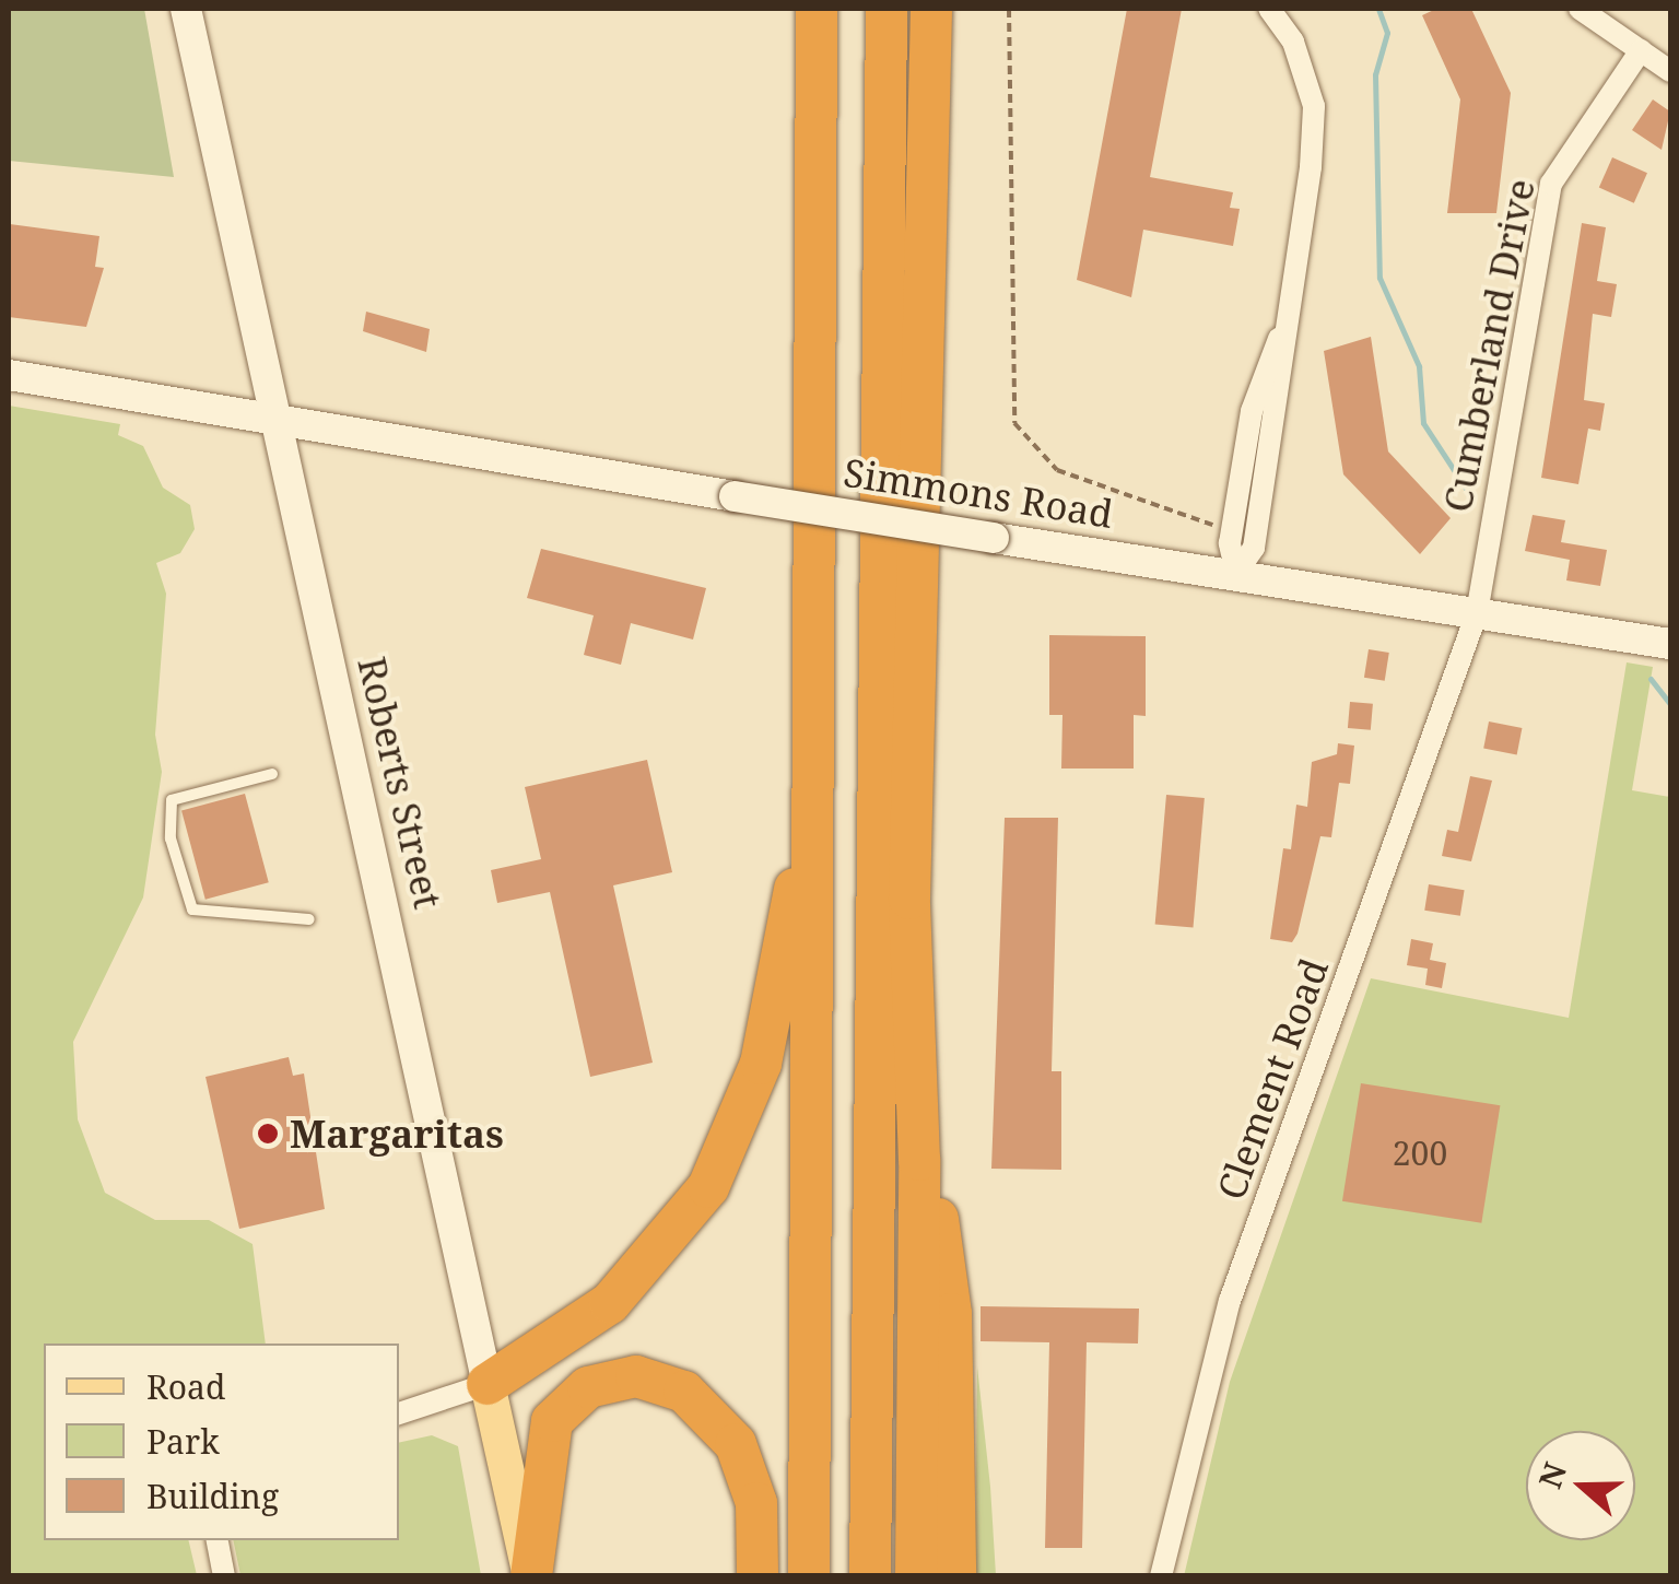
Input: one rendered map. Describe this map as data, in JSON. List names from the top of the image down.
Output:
{
  "streets": {
    "main road": ["Simmons Road", "Roberts Street"],
    "street": ["Cumberland Drive", "Clement Road"]
  },
  "crossings": [
    ["Cumberland Drive", "Simmons Road"],
    ["Cumberland Drive", "Clement Road"],
    ["Simmons Road", "Roberts Street"],
    ["Simmons Road", "Clement Road"]
  ],
  "places": ["Margaritas"],
  "house_numbers": ["200"],
  "legend": ["Road", "Park", "Building"],
  "north": "left"
}
